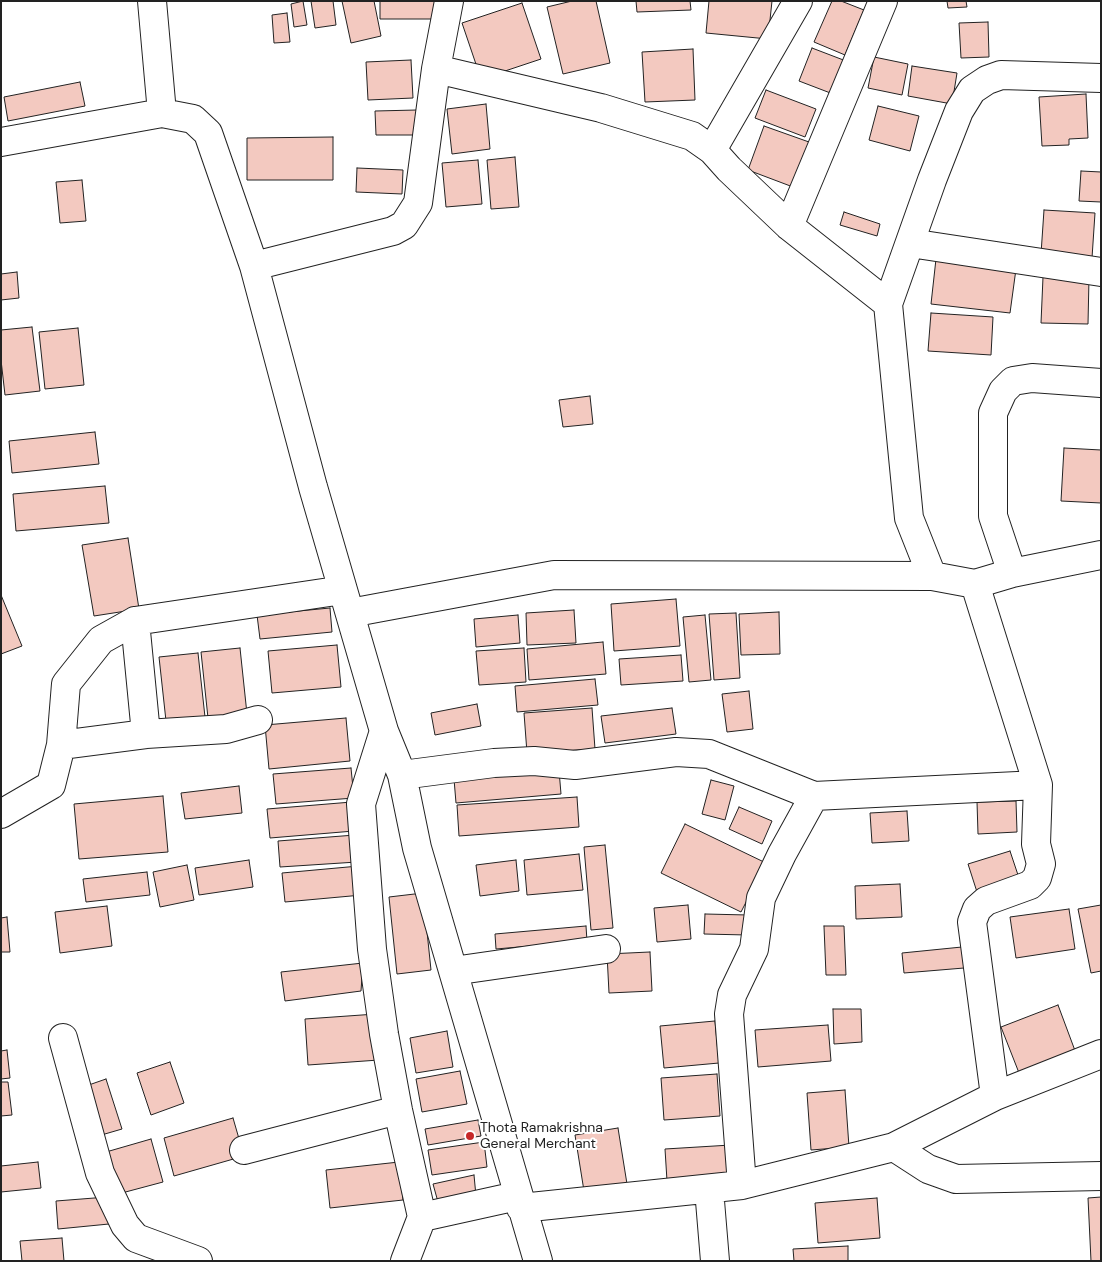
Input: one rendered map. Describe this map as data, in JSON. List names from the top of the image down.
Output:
{
  "places": ["Thota Ramakrishna General Merchant"]
}
